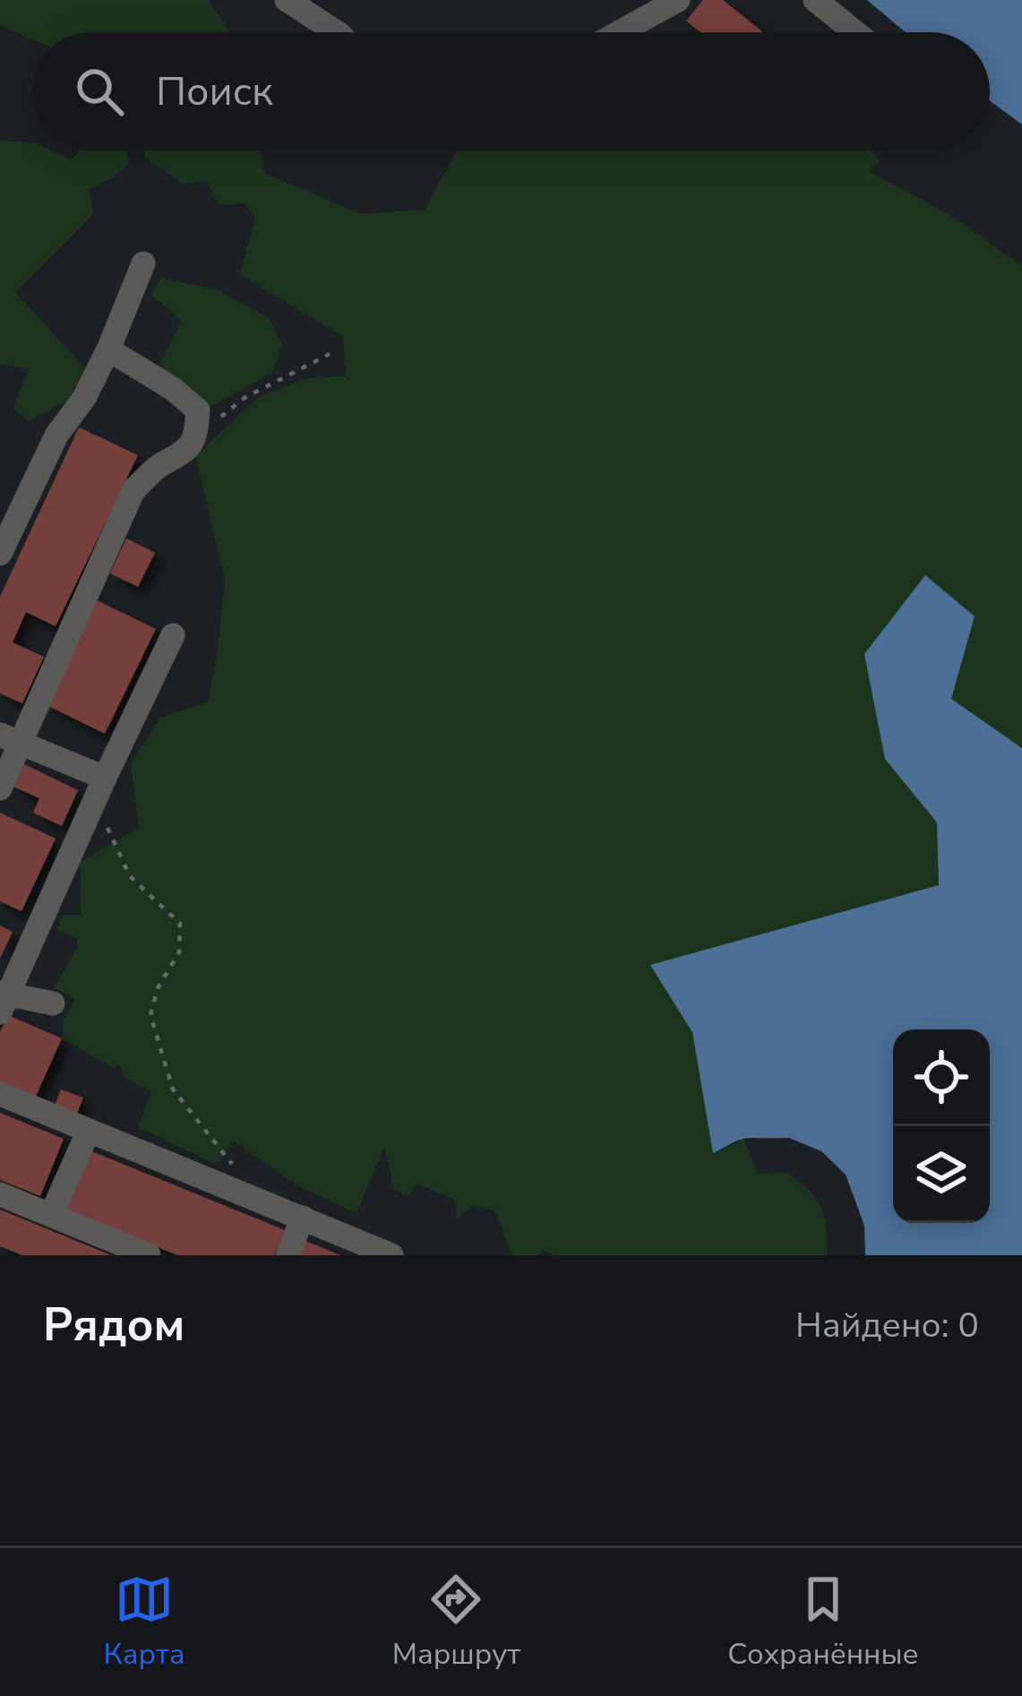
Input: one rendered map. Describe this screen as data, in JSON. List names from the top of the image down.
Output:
{
  "page": {
    "search": "Поиск",
    "heading": ["Рядом", "Найдено: 0"],
    "nav": ["Карта", "Маршрут", "Сохранённые"]
  }
}
